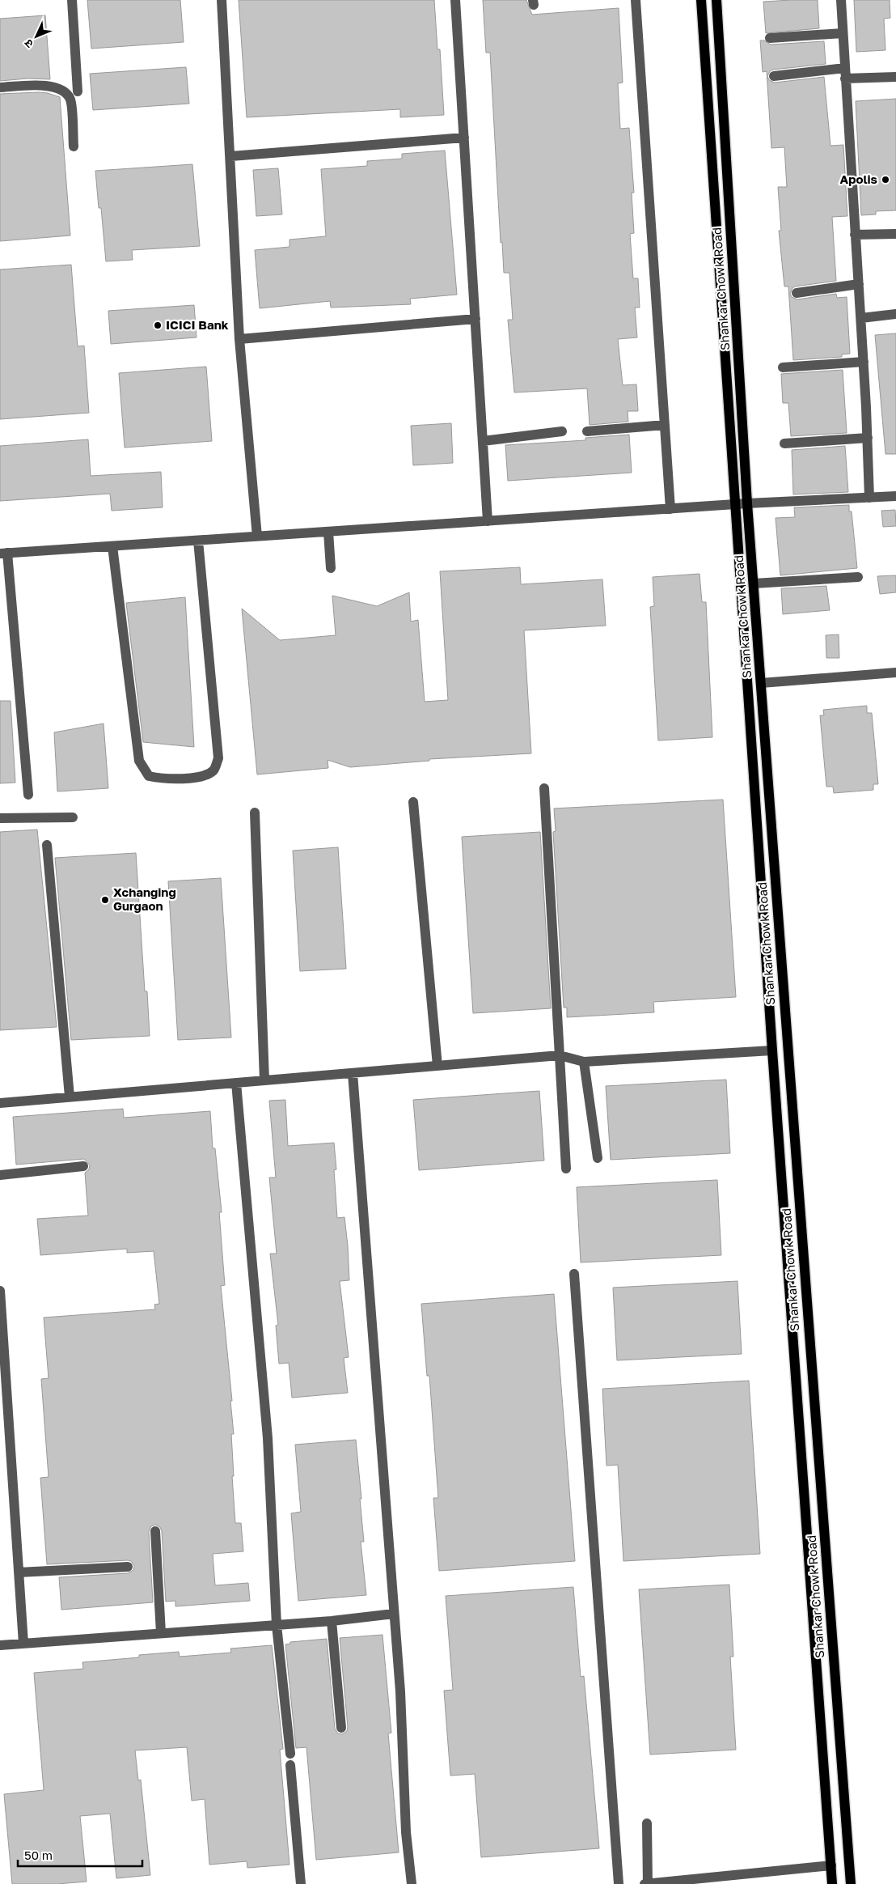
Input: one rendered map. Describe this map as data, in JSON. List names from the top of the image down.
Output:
{
  "streets": {
    "main road": ["Shankar Chowk Road"]
  },
  "places": ["Apolis", "ICICI Bank", "Xchanging Gurgaon"],
  "scale_bar": "50 m",
  "north": "bottom left"
}
